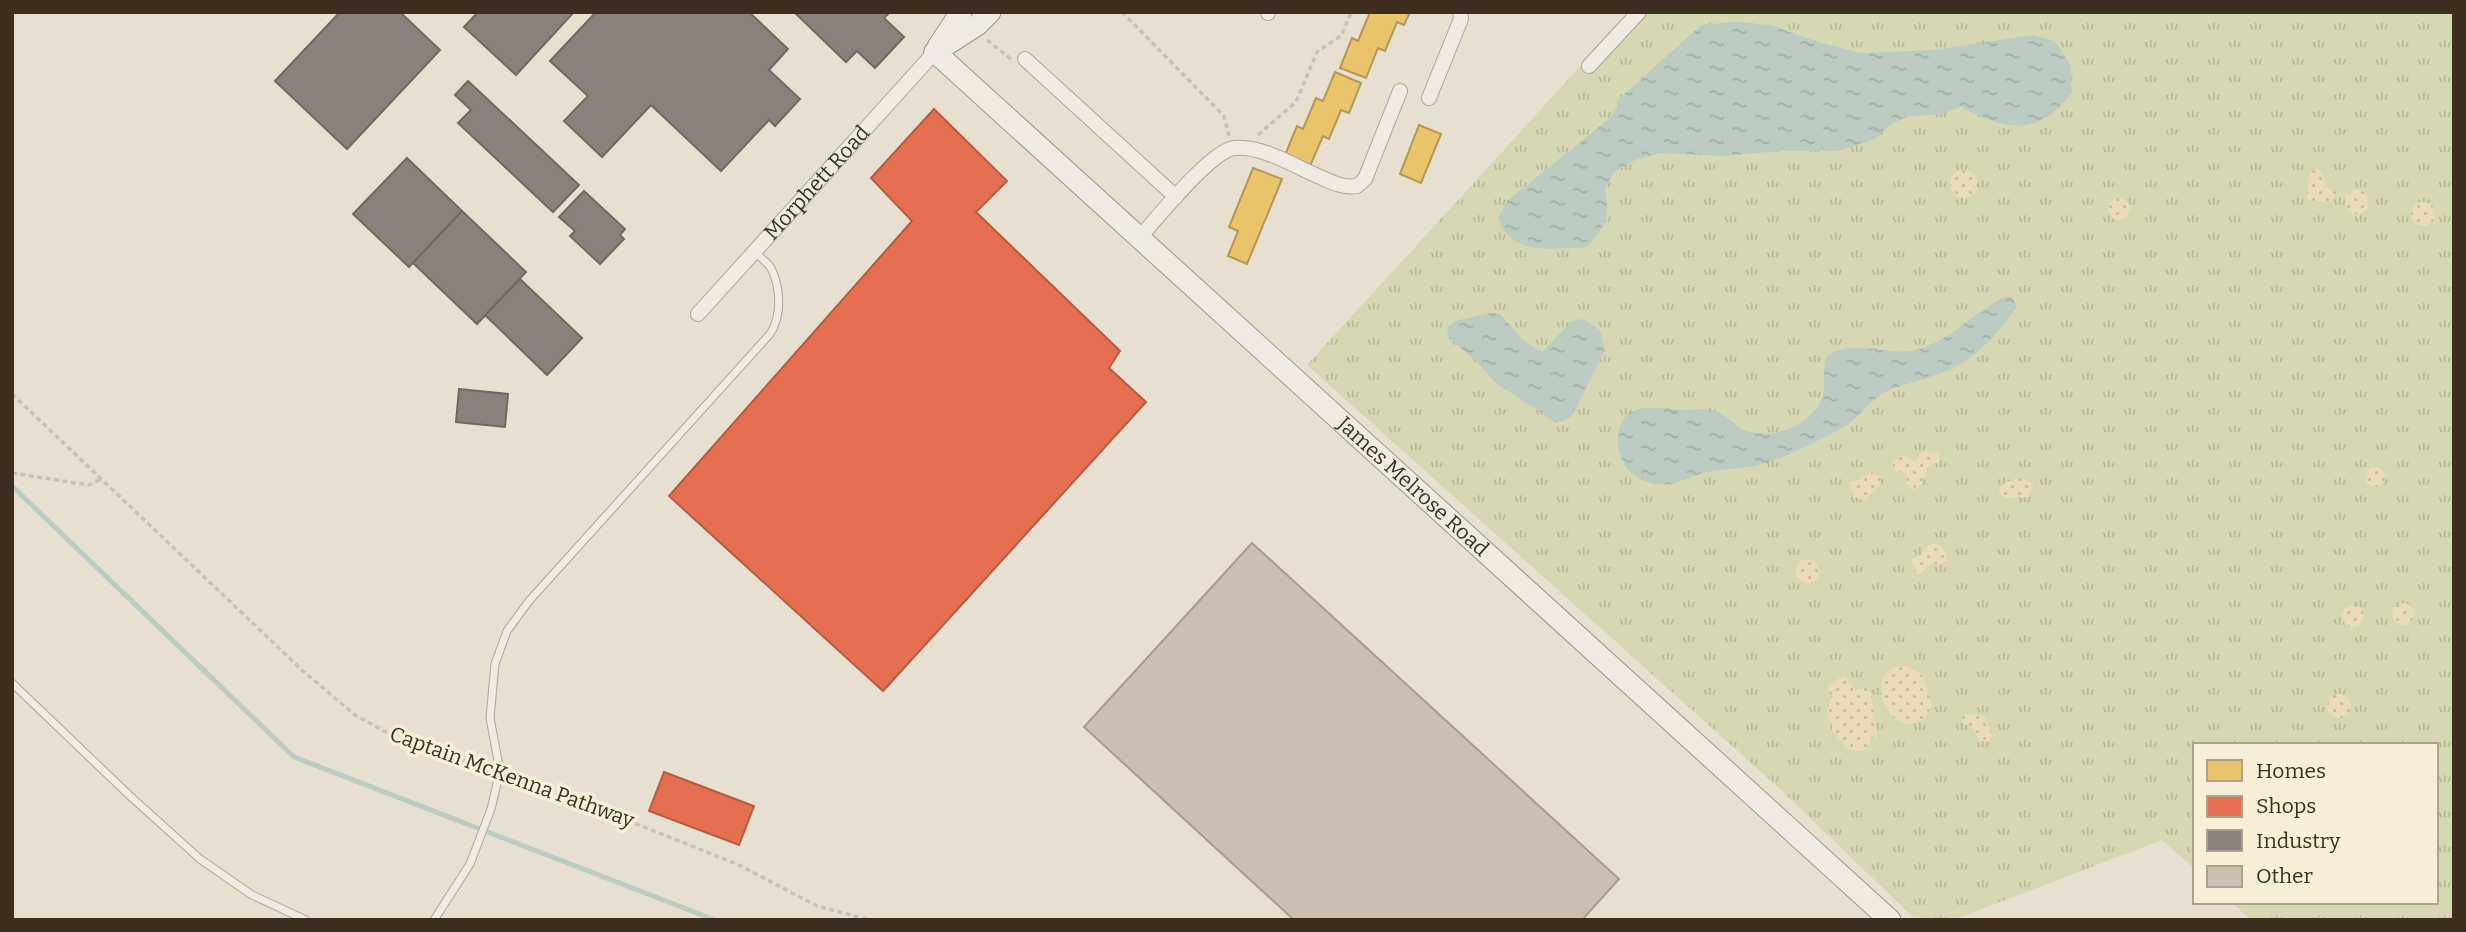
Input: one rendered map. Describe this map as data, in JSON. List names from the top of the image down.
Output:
{
  "streets": {
    "street": ["Morphett Road", "James Melrose Road"],
    "path": ["Captain McKenna Pathway"]
  },
  "crossings": [
    ["Morphett Road", "James Melrose Road"]
  ],
  "legend": [
    "Homes",
    "Shops",
    "Industry",
    "Other"
  ]
}
